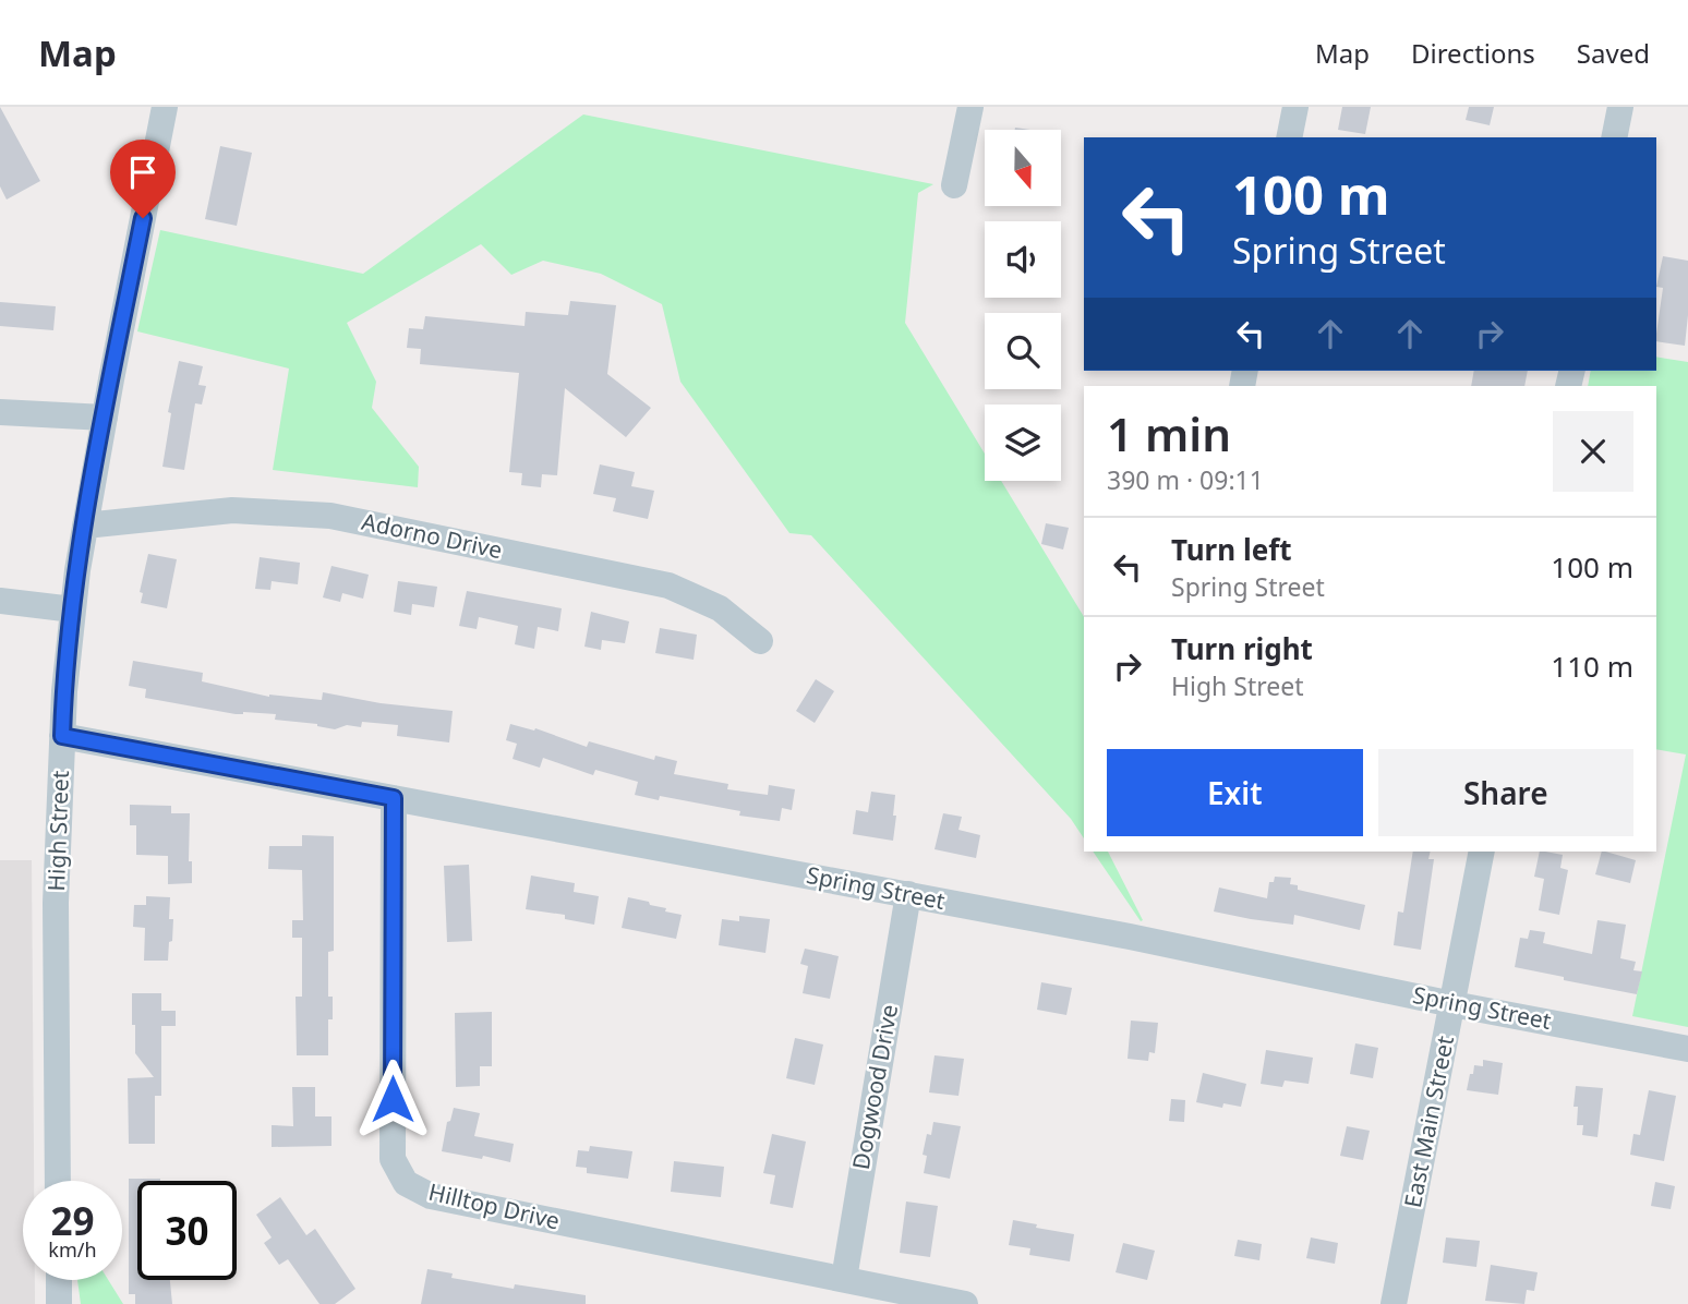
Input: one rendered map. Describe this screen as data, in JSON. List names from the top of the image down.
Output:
{
  "streets": {
    "street": [
      "Adorno Drive",
      "High Street",
      "Spring Street",
      "Dogwood Drive",
      "East Main Street",
      "Hilltop Drive"
    ]
  },
  "crossings": [
    ["Adorno Drive", "High Street"],
    ["High Street", "Spring Street"],
    ["Spring Street", "Dogwood Drive"],
    ["Spring Street", "East Main Street"],
    ["Spring Street", "Hilltop Drive"],
    ["Dogwood Drive", "Hilltop Drive"]
  ],
  "north": "bottom",
  "page": {
    "header": "Map",
    "nav": ["Map", "Directions", "Saved"],
    "turn": ["100 m", "Spring Street"],
    "heading": ["1 min", "390 m · 09:11"],
    "list": [
      {
        "name": "Turn left",
        "note": "Spring Street",
        "value": "100 m"
      },
      {
        "name": "Turn right",
        "note": "High Street",
        "value": "110 m"
      }
    ],
    "buttons": ["Exit", "Share"],
    "speed": "29 km/h",
    "limit": "30"
  }
}
